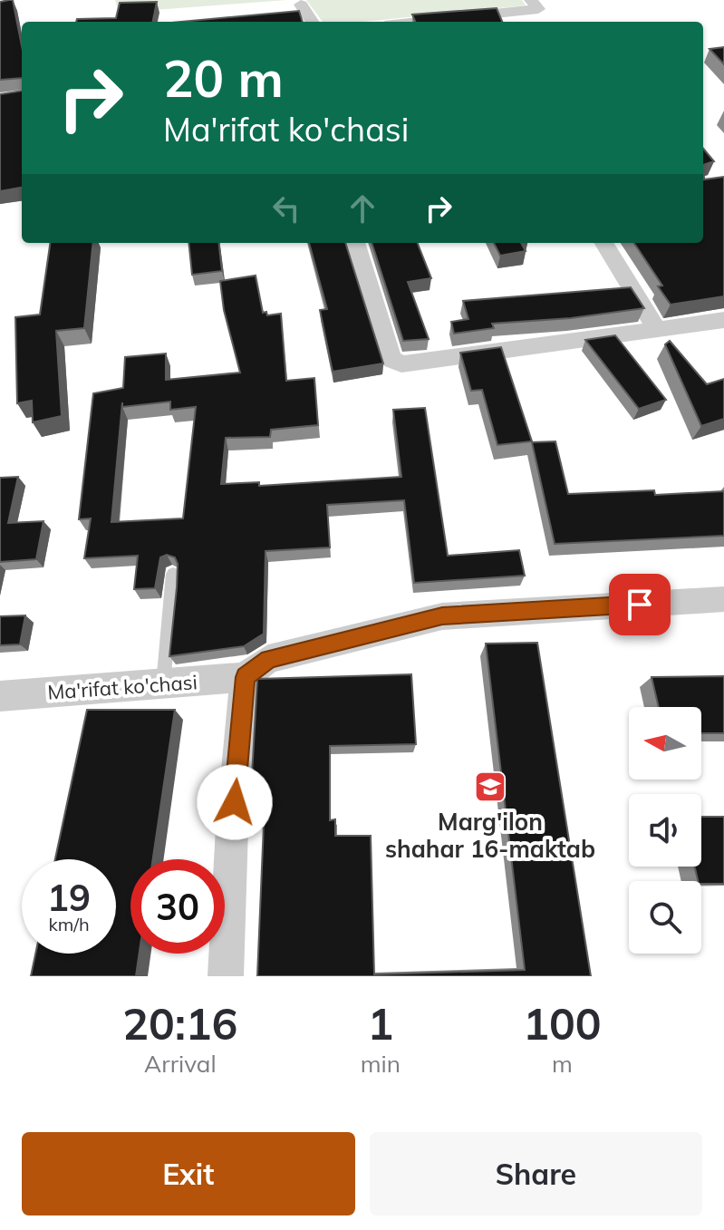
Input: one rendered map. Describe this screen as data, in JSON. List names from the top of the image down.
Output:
{
  "streets": {
    "street": ["Ma'rifat ko'chasi"]
  },
  "places": {
    "school or university": ["Marg'ilon shahar 16-maktab"]
  },
  "north": "left",
  "page": {
    "turn": ["20 m", "Ma'rifat ko'chasi"],
    "speed": "19 km/h",
    "limit": "30",
    "eta": [
      "20:16",
      "Arrival",
      "1",
      "min",
      "100",
      "m"
    ],
    "buttons": ["Exit", "Share"]
  }
}
